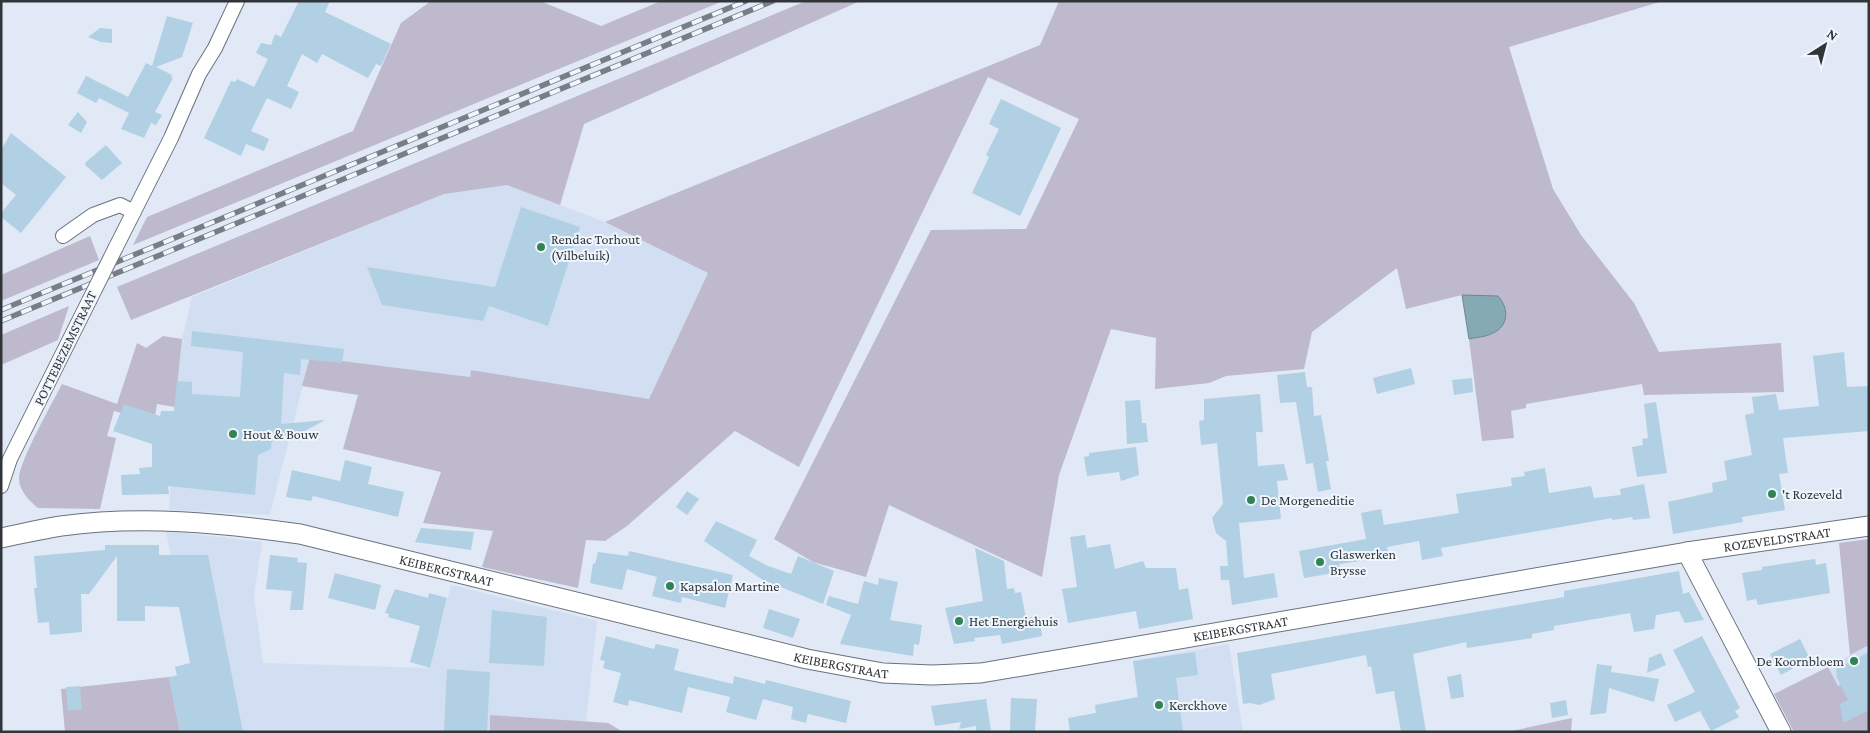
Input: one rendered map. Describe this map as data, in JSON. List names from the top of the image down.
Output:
{
  "streets": {
    "street": ["POTTEBEZEMSTRAAT", "ROZEVELDSTRAAT", "KEIBERGSTRAAT"]
  },
  "crossings": [
    ["ROZEVELDSTRAAT", "KEIBERGSTRAAT"]
  ],
  "places": [
    "Rendac Torhout (Vilbeluik)",
    "Hout & Bouw",
    "'t Rozeveld",
    "De Morgeneditie",
    "Glaswerken Brysse",
    "Kapsalon Martine",
    "Het Energiehuis",
    "De Koornbloem",
    "Kerckhove"
  ],
  "north": "top right"
}
